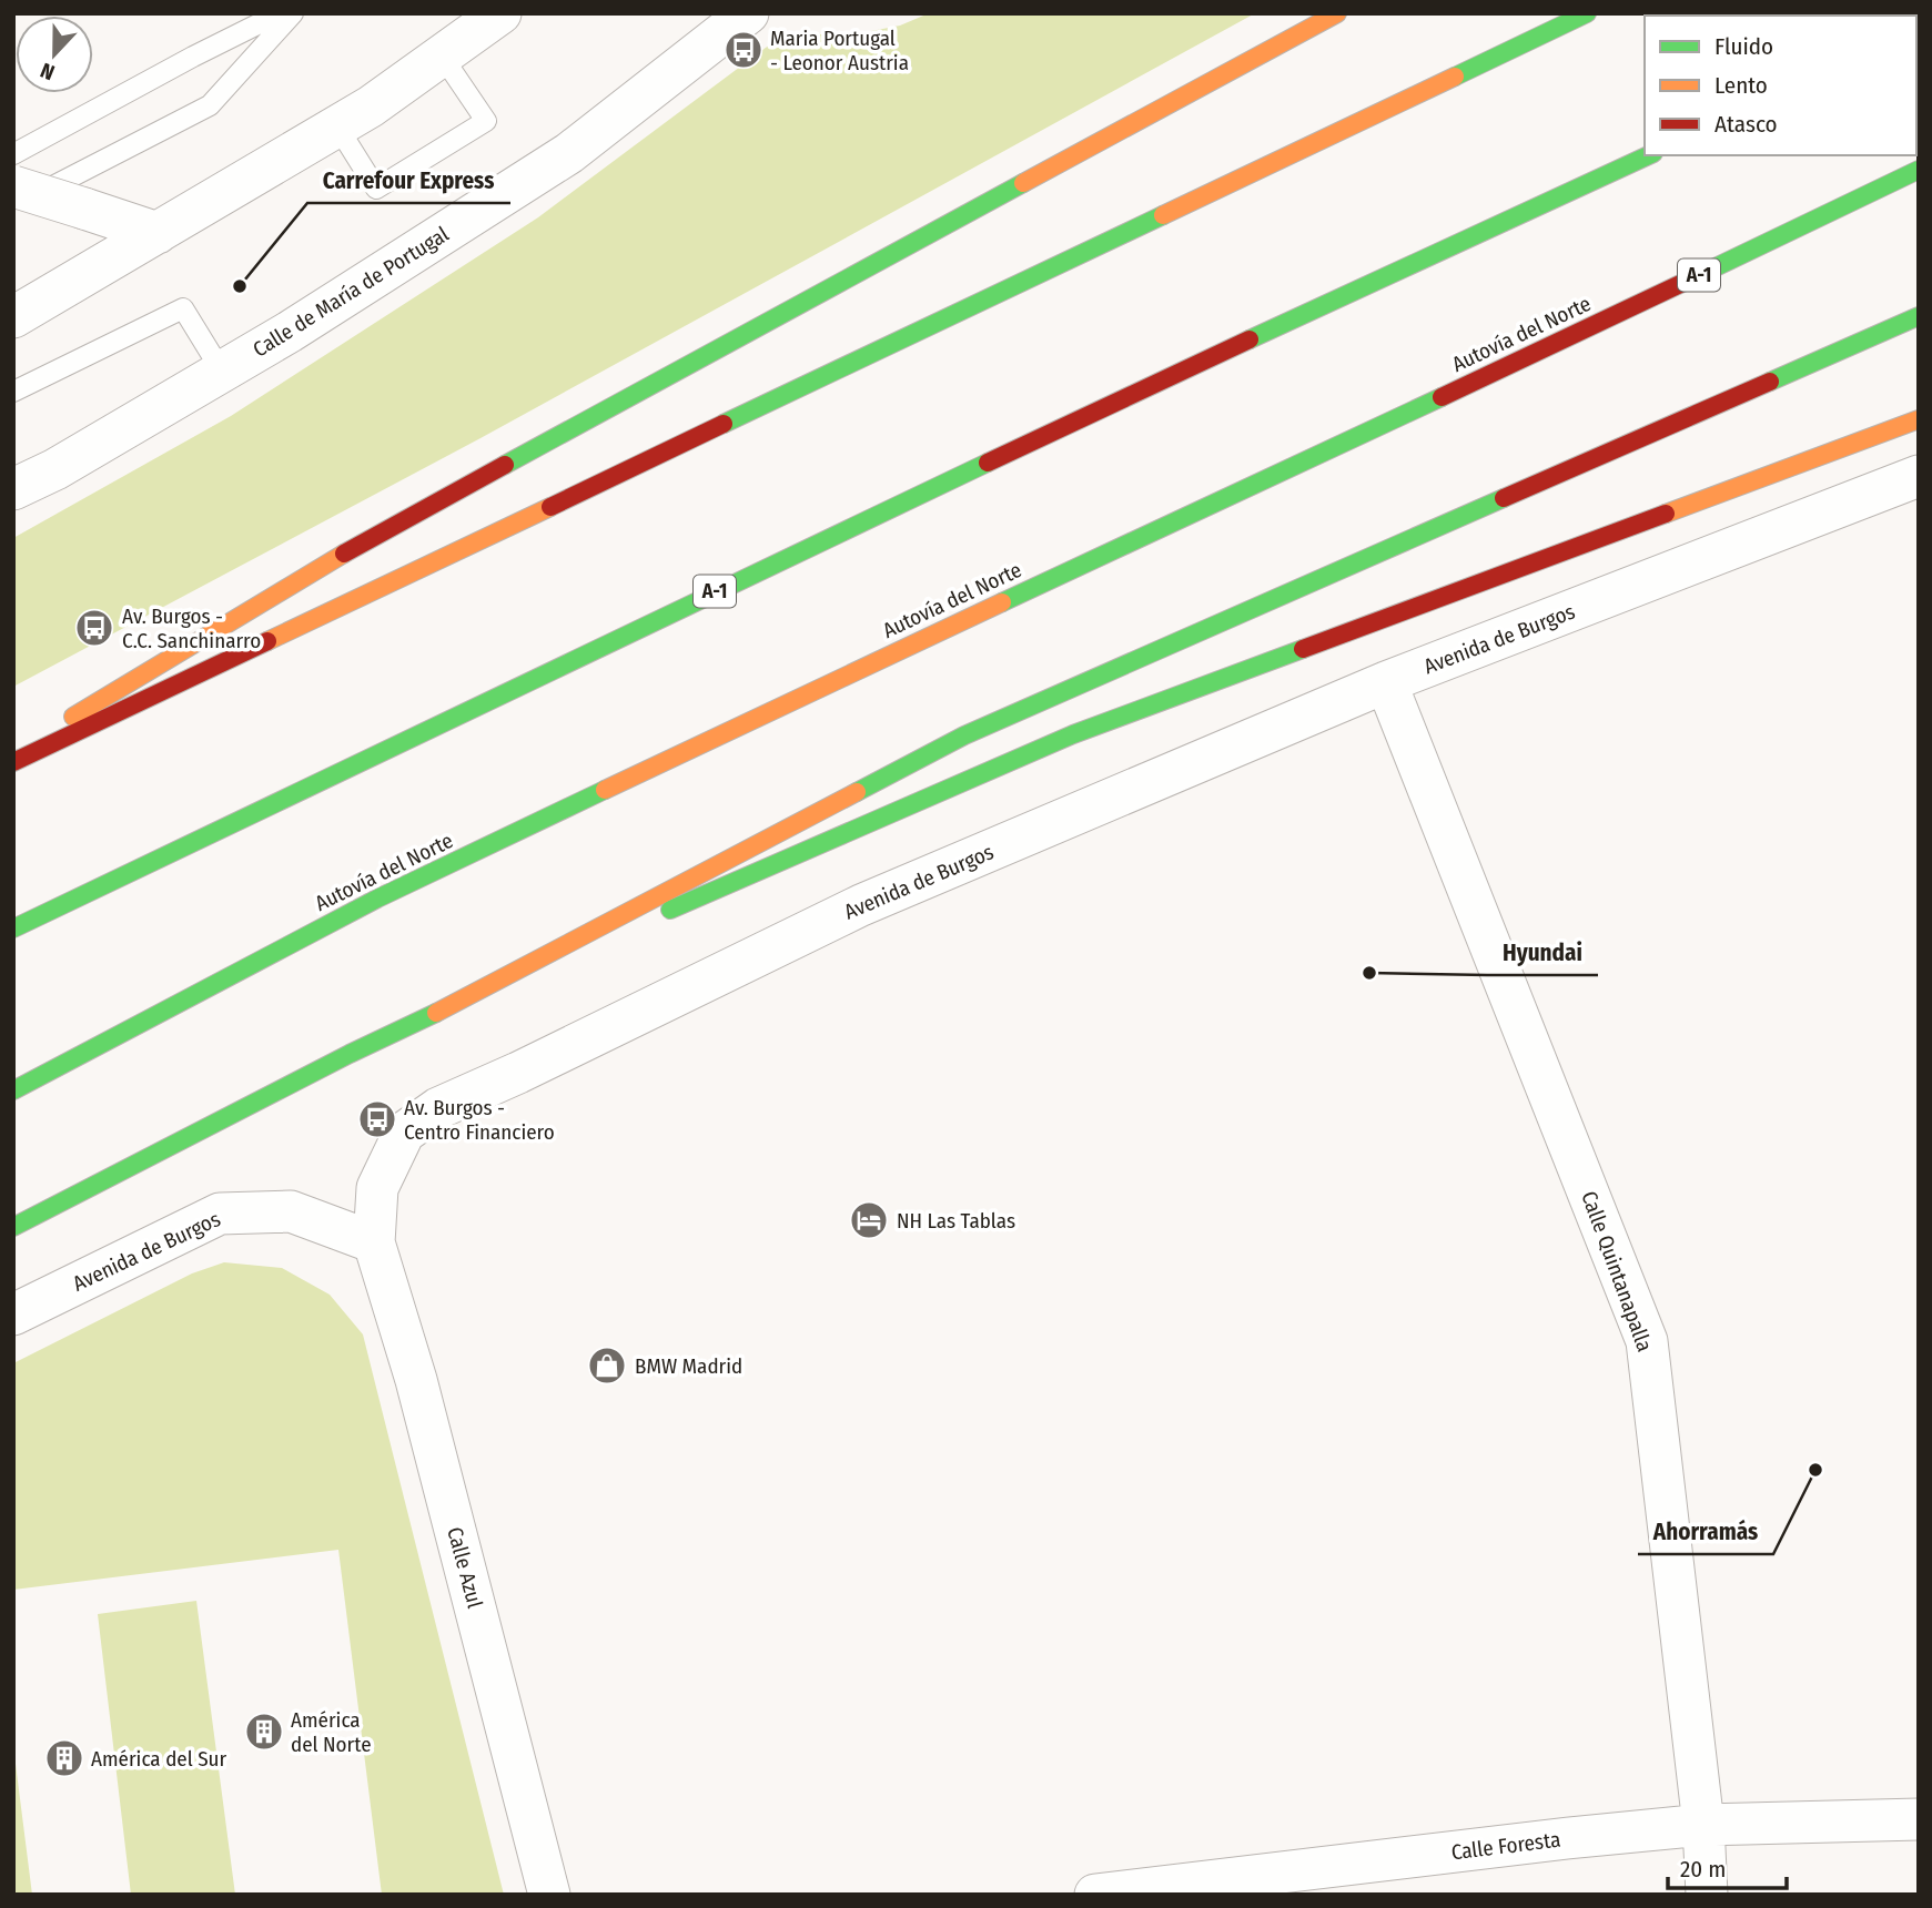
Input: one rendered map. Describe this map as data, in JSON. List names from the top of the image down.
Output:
{
  "streets": {
    "main road": ["A-1", "Autovía del Norte"],
    "street": [
      "Calle de María de Portugal",
      "Avenida de Burgos",
      "Calle Quintanapalla",
      "Calle Azul",
      "Calle Foresta"
    ]
  },
  "crossings": [
    ["Avenida de Burgos", "Calle Quintanapalla"],
    ["Avenida de Burgos", "Calle Azul"],
    ["Calle Quintanapalla", "Calle Foresta"]
  ],
  "places": {
    "bus stop": ["Maria Portugal - Leonor Austria", "Av. Burgos - C.C. Sanchinarro", "Av. Burgos - Centro Financiero"],
    "other": ["Carrefour Express", "Hyundai", "Ahorramás"],
    "hotel": ["NH Las Tablas"],
    "shop": ["BMW Madrid"],
    "building": ["América del Norte", "América del Sur"]
  },
  "legend": ["Fluido", "Lento", "Atasco"],
  "scale_bar": "20 m",
  "north": "bottom"
}
